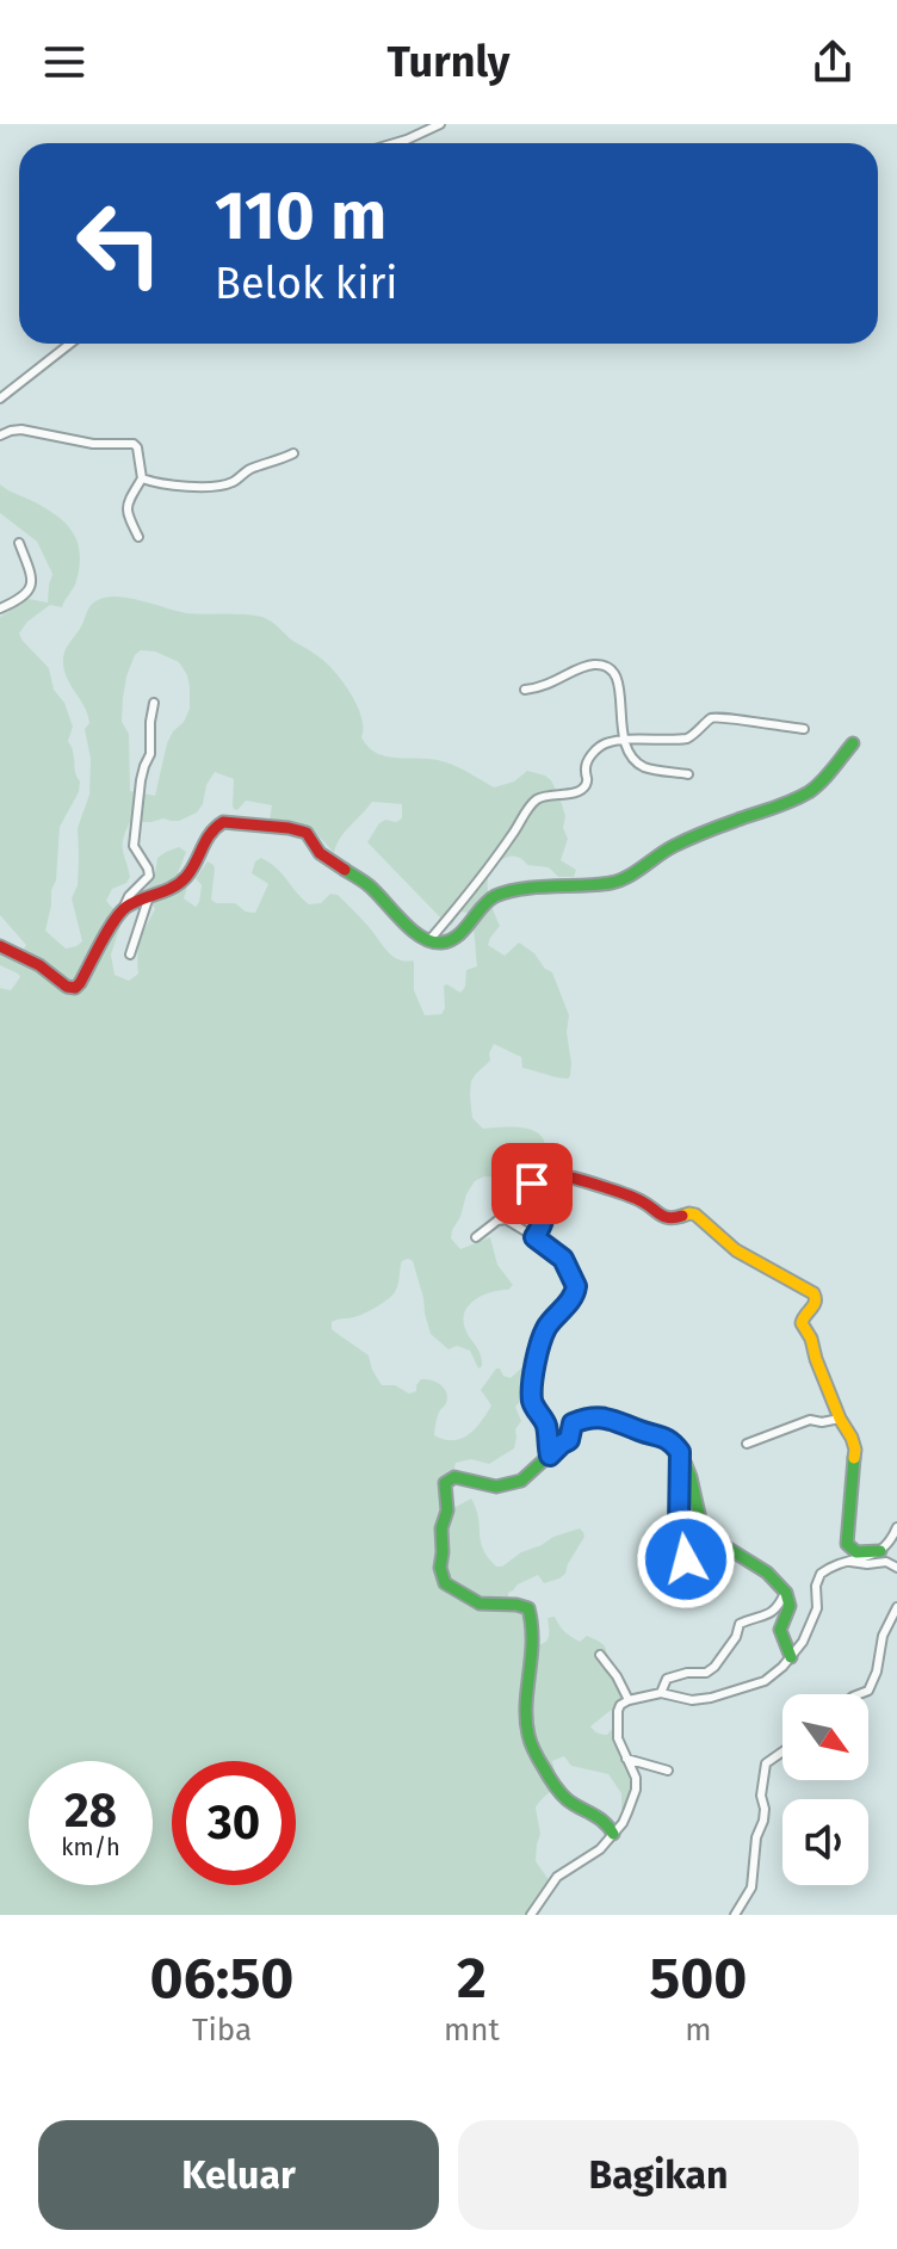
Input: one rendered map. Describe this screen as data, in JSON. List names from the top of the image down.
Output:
{
  "north": "bottom right",
  "page": {
    "header": "Turnly",
    "turn": ["110 m", "Belok kiri"],
    "speed": "28 km/h",
    "limit": "30",
    "eta": [
      "06:50",
      "Tiba",
      "2",
      "mnt",
      "500",
      "m"
    ],
    "buttons": ["Keluar", "Bagikan"]
  }
}
